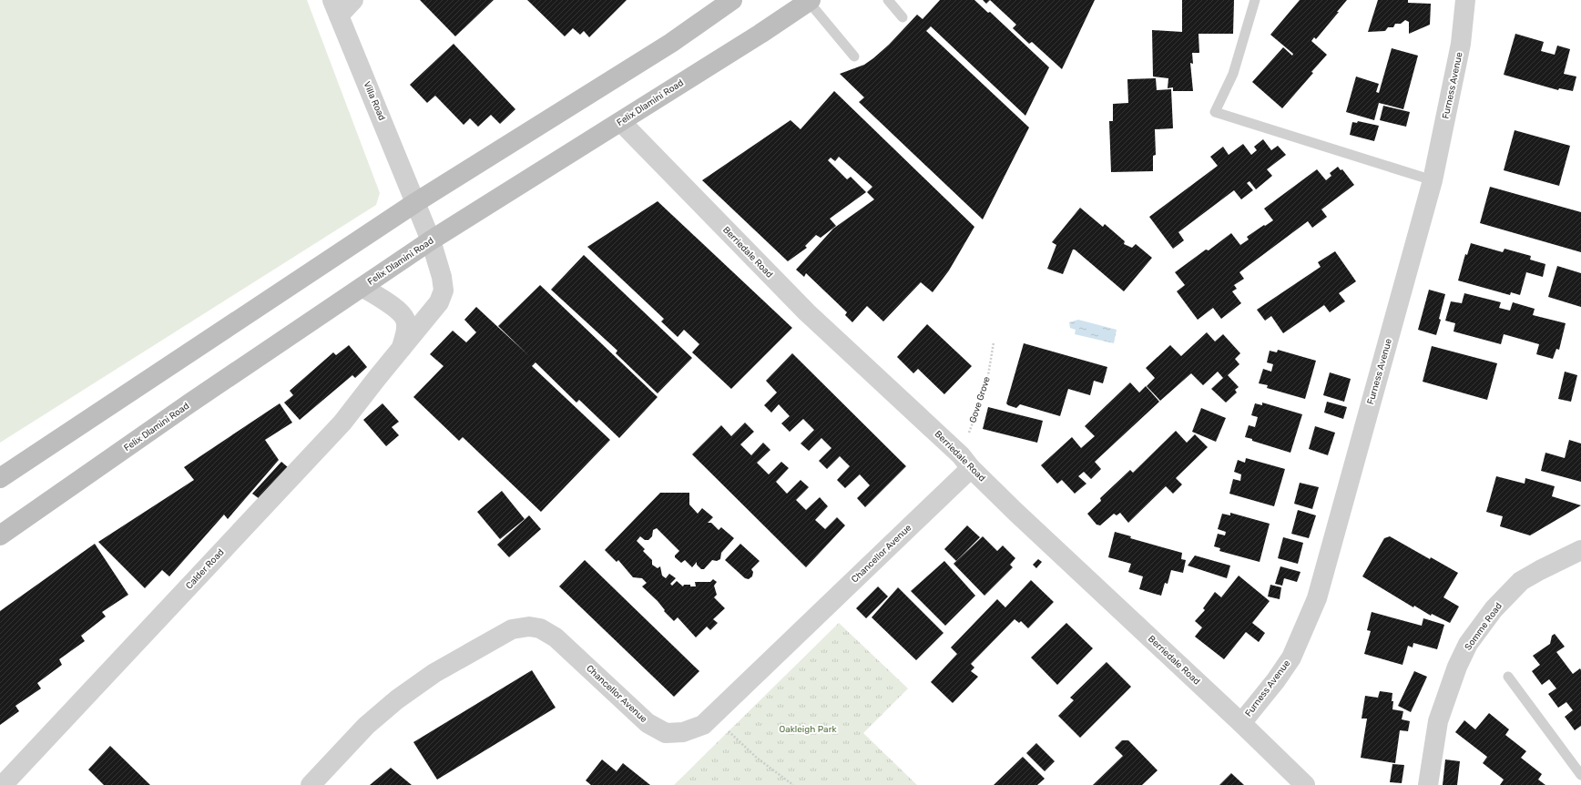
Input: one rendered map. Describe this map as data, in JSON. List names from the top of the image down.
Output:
{
  "streets": {
    "main road": ["Felix Dlamini Road"],
    "street": [
      "Furness Avenue",
      "Villa Road",
      "Berriedale Road",
      "Chancellor Avenue",
      "Calder Road",
      "Somme Road"
    ],
    "path": ["Gove Grove"]
  },
  "crossings": [
    ["Furness Avenue", "Berriedale Road"],
    ["Villa Road", "Felix Dlamini Road"],
    ["Villa Road", "Calder Road"],
    ["Felix Dlamini Road", "Berriedale Road"],
    ["Felix Dlamini Road", "Calder Road"],
    ["Berriedale Road", "Gove Grove"],
    ["Berriedale Road", "Chancellor Avenue"],
    ["Gove Grove", "Chancellor Avenue"]
  ],
  "parks": ["Oakleigh Park"]
}
